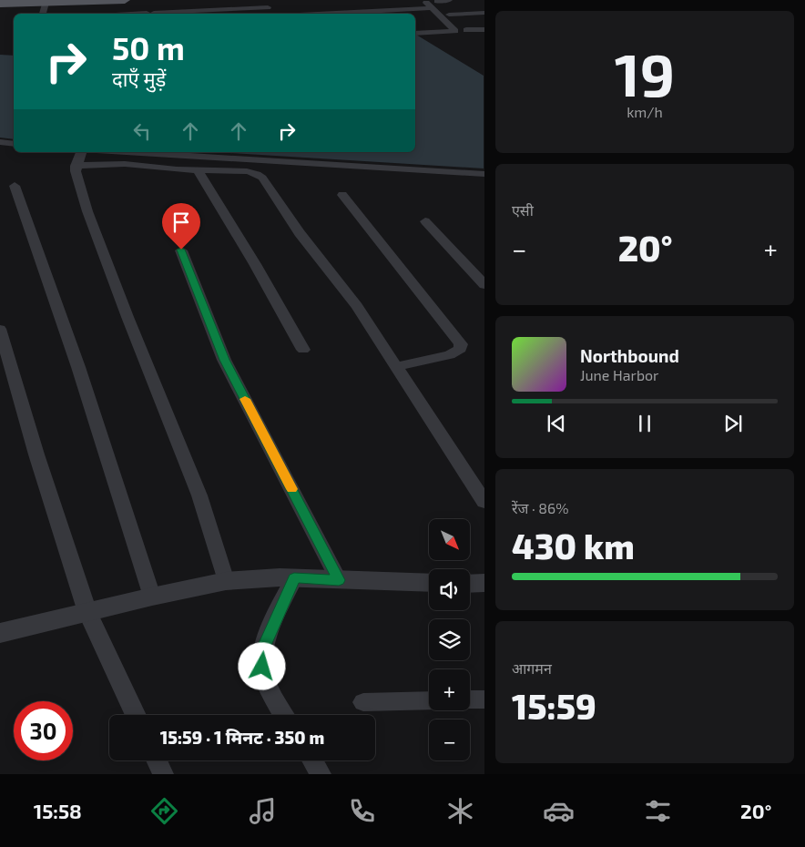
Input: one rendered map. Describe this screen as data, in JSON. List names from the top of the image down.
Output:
{
  "north": "bottom right",
  "page": {
    "tile": [
      ["19", "km/h"],
      "एसी",
      ["रेंज · 86%", "430 km"],
      ["आगमन", "15:59"]
    ],
    "turn": ["50 m", "दाएँ मुड़ें"],
    "heat": ["−", "20°", "+"],
    "song": ["Northbound", "June Harbor"],
    "map_buttons": ["+", "−"],
    "limit": "30",
    "trip": "15:59 · 1 मिनट · 350 m",
    "tabs": ["15:58", "20°"]
  }
}
